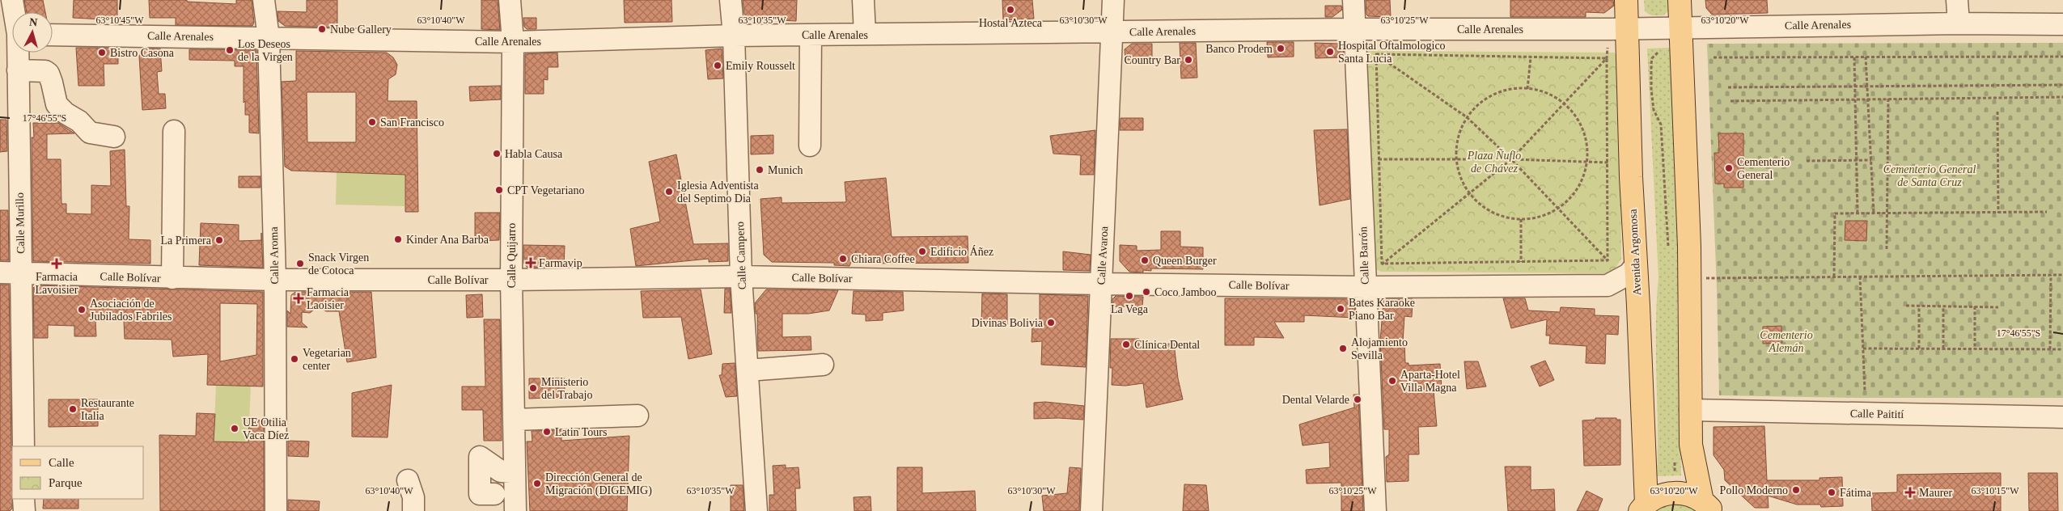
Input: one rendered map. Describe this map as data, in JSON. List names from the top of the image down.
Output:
{
  "streets": {
    "main road": ["Avenida Argomosa"],
    "street": [
      "Calle Arenales",
      "Calle Murillo",
      "Calle Aroma",
      "Calle Quijarro",
      "Calle Campero",
      "Calle Avaroa",
      "Calle Barrón",
      "Calle Bolívar",
      "Calle Paitití"
    ]
  },
  "crossings": [
    ["Calle Arenales", "Avenida Argomosa"],
    ["Calle Arenales", "Calle Aroma"],
    ["Calle Arenales", "Calle Quijarro"],
    ["Calle Arenales", "Calle Campero"],
    ["Calle Arenales", "Calle Avaroa"],
    ["Calle Arenales", "Calle Barrón"],
    ["Calle Murillo", "Calle Bolívar"],
    ["Avenida Argomosa", "Calle Bolívar"],
    ["Calle Aroma", "Calle Bolívar"],
    ["Calle Quijarro", "Calle Bolívar"],
    ["Calle Campero", "Calle Bolívar"],
    ["Calle Avaroa", "Calle Bolívar"],
    ["Calle Barrón", "Calle Bolívar"]
  ],
  "parks": ["Plaza Ñuflo de Chávez", "Cementerio General de Santa Cruz", "Cementerio Alemán"],
  "places": {
    "other": [
      "Hostal Azteca",
      "Nube Gallery",
      "Banco Prodem",
      "Los Deseos de la Virgen",
      "Hospital Oftalmologico Santa Lucia",
      "Bistro Casona",
      "Country Bar",
      "Emily Rousselt",
      "San Francisco",
      "Habla Causa",
      "Cementerio General",
      "Munich",
      "CPT Vegetariano",
      "Iglesia Adventista del Septimo Dia",
      "Kinder Ana Barba",
      "La Primera",
      "Edificio Áñez",
      "Chiara Coffee",
      "Queen Burger",
      "Snack Virgen de Cotoca",
      "Coco Jamboo",
      "La Vega",
      "Bates Karaoke Piano Bar",
      "Asociación de Jubilados Fabriles",
      "Divinas Bolivia",
      "Clínica Dental",
      "Alojamiento Sevilla",
      "Vegetarian center",
      "Aparta-Hotel Villa Magna",
      "Ministerio del Trabajo",
      "Dental Velarde",
      "Restaurante Italia",
      "UE Otilia Vaca Díez",
      "Latin Tours",
      "Dirección General de Migración (DIGEMIG)",
      "Pollo Moderno",
      "Fátima"
    ],
    "health": [
      "Farmavip",
      "Farmacia Lavoisier",
      "Farmacia Laoisier",
      "Maurer"
    ]
  },
  "legend": ["Calle", "Parque"],
  "north": "top",
  "coordinates": [
    "63°10'45\"W",
    "63°10'40\"W",
    "63°10'35\"W",
    "63°10'30\"W",
    "63°10'25\"W",
    "63°10'20\"W",
    "17°46'55\"S",
    "63°10'15\"W"
  ]
}
